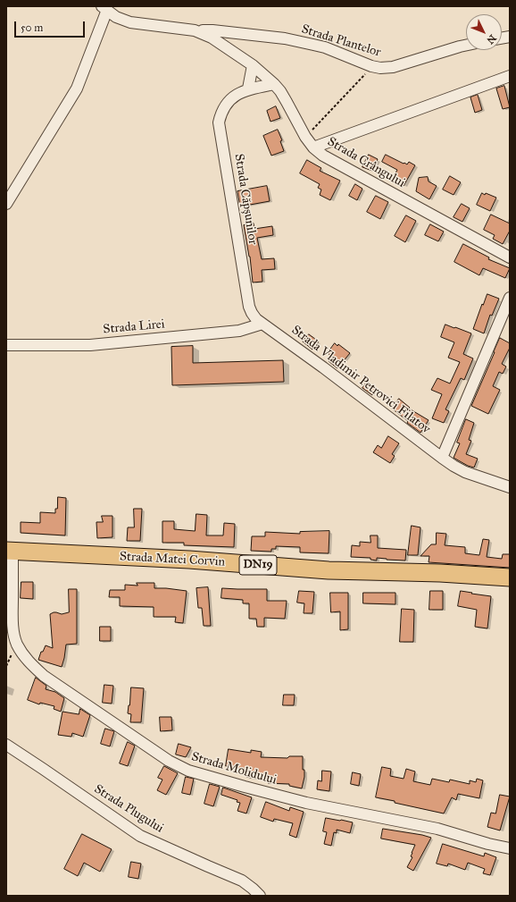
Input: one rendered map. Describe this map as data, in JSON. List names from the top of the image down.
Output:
{
  "streets": {
    "main road": ["Strada Matei Corvin", "DN19"],
    "street": [
      "Strada Plantelor",
      "Strada Crângului",
      "Strada Căpșunilor",
      "Strada Lirei",
      "Strada Vladimir Petrovici Filatov",
      "Strada Molidului",
      "Strada Plugului"
    ]
  },
  "crossings": [
    ["Strada Plantelor", "Strada Crângului"],
    ["Strada Căpșunilor", "Strada Lirei"],
    ["Strada Căpșunilor", "Strada Vladimir Petrovici Filatov"],
    ["Strada Lirei", "Strada Vladimir Petrovici Filatov"],
    ["Strada Matei Corvin", "Strada Molidului"]
  ],
  "scale_bar": "50 m",
  "north": "bottom right"
}
